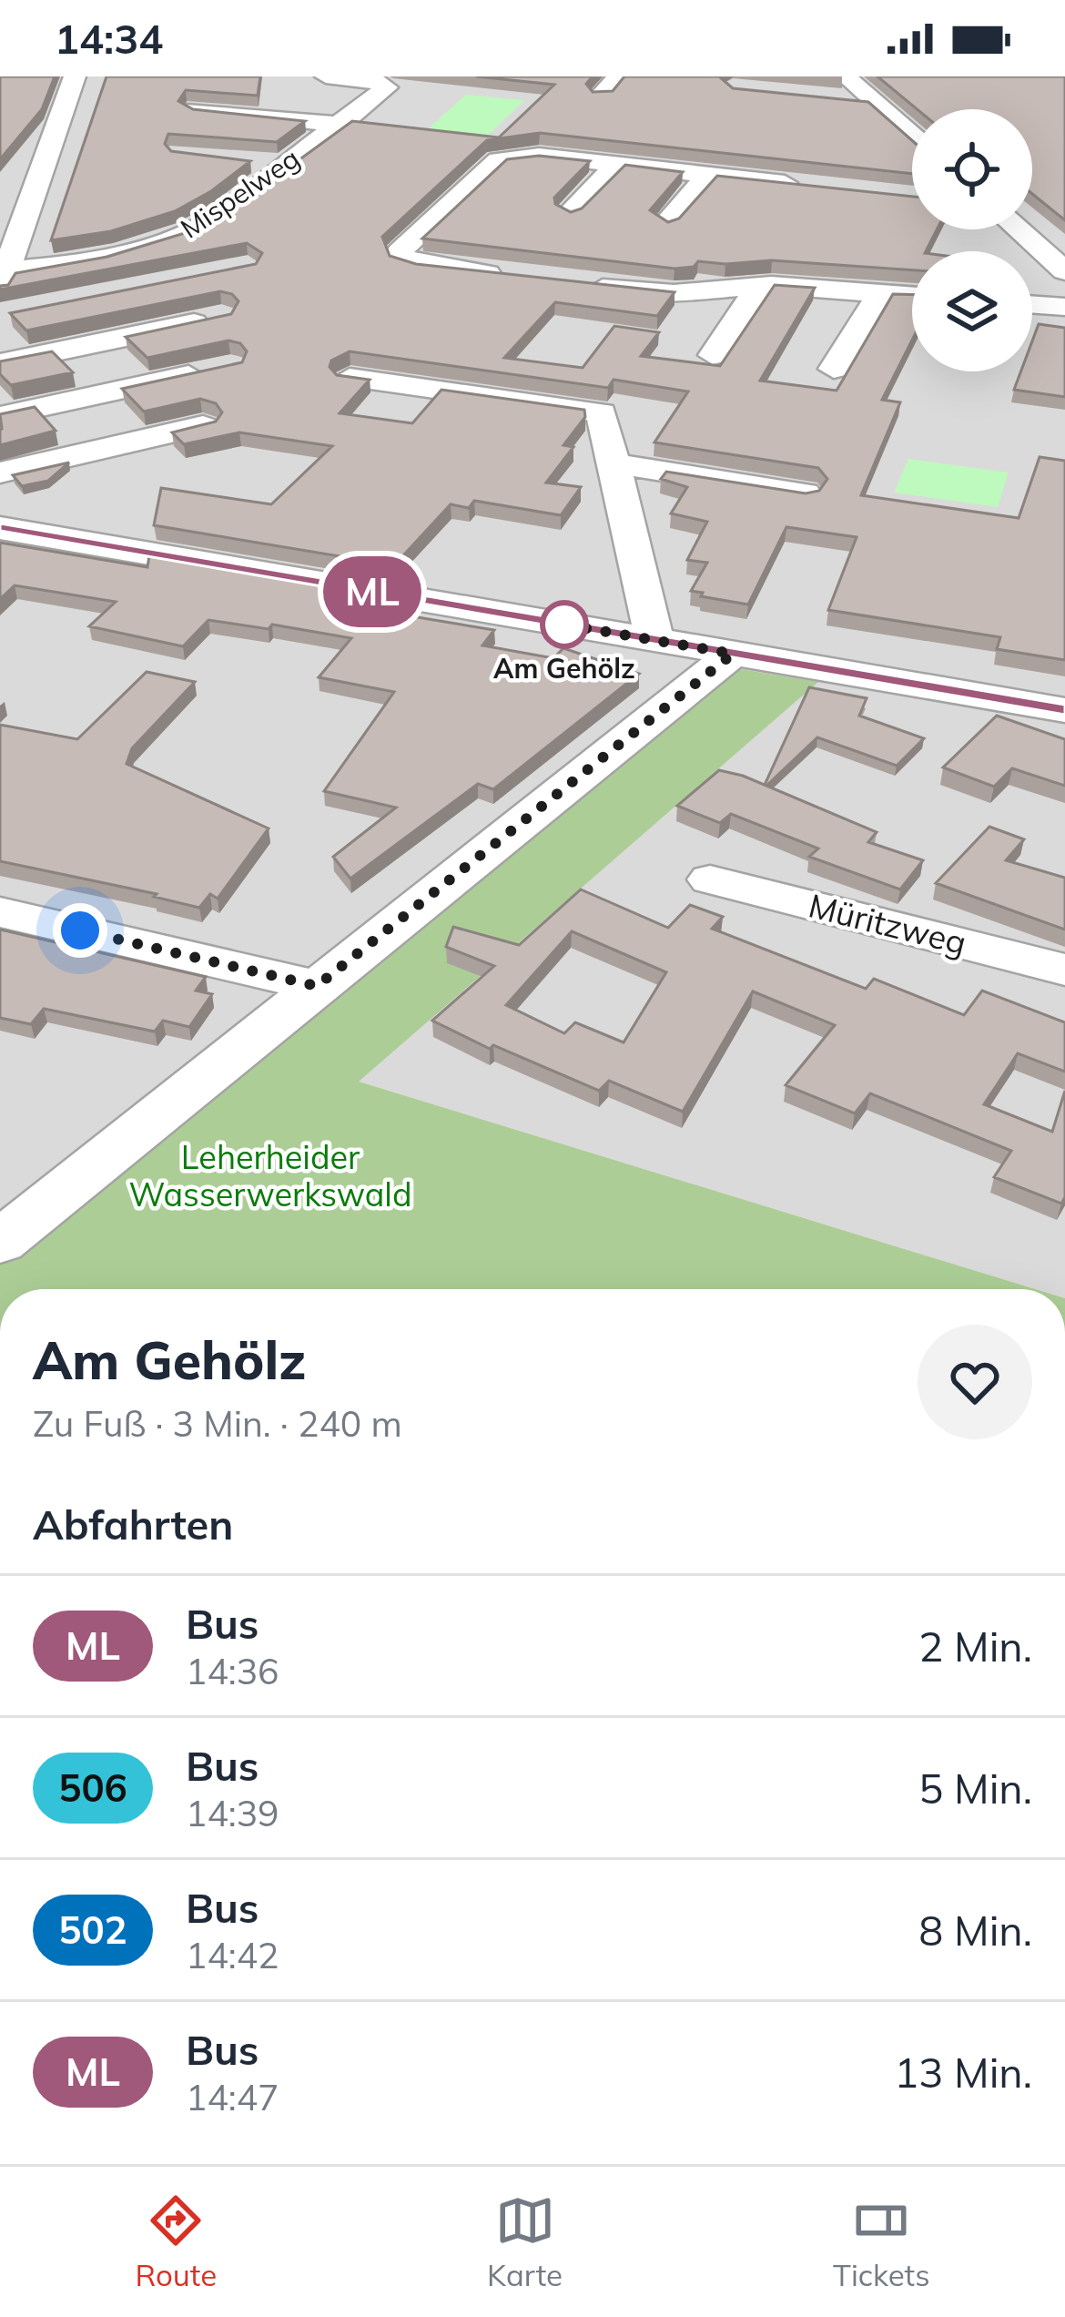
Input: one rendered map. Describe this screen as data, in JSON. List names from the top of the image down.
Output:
{
  "streets": {
    "street": ["Mispelweg", "Müritzweg"]
  },
  "parks": ["Leherheider Wasserwerkswald"],
  "places": ["Am Gehölz"],
  "lines": ["bus line ML"],
  "page": {
    "status": "14:34",
    "on_map": "ML",
    "heading": [
      ["Am Gehölz", "Zu Fuß · 3 Min. · 240 m"],
      "Abfahrten"
    ],
    "list": [
      {
        "mark": "ML",
        "name": "Bus",
        "note": "14:36",
        "value": "2 Min."
      },
      {
        "mark": "506",
        "name": "Bus",
        "note": "14:39",
        "value": "5 Min."
      },
      {
        "mark": "502",
        "name": "Bus",
        "note": "14:42",
        "value": "8 Min."
      },
      {
        "mark": "ML",
        "name": "Bus",
        "note": "14:47",
        "value": "13 Min."
      }
    ],
    "tabs": ["Route", "Karte", "Tickets"]
  }
}
